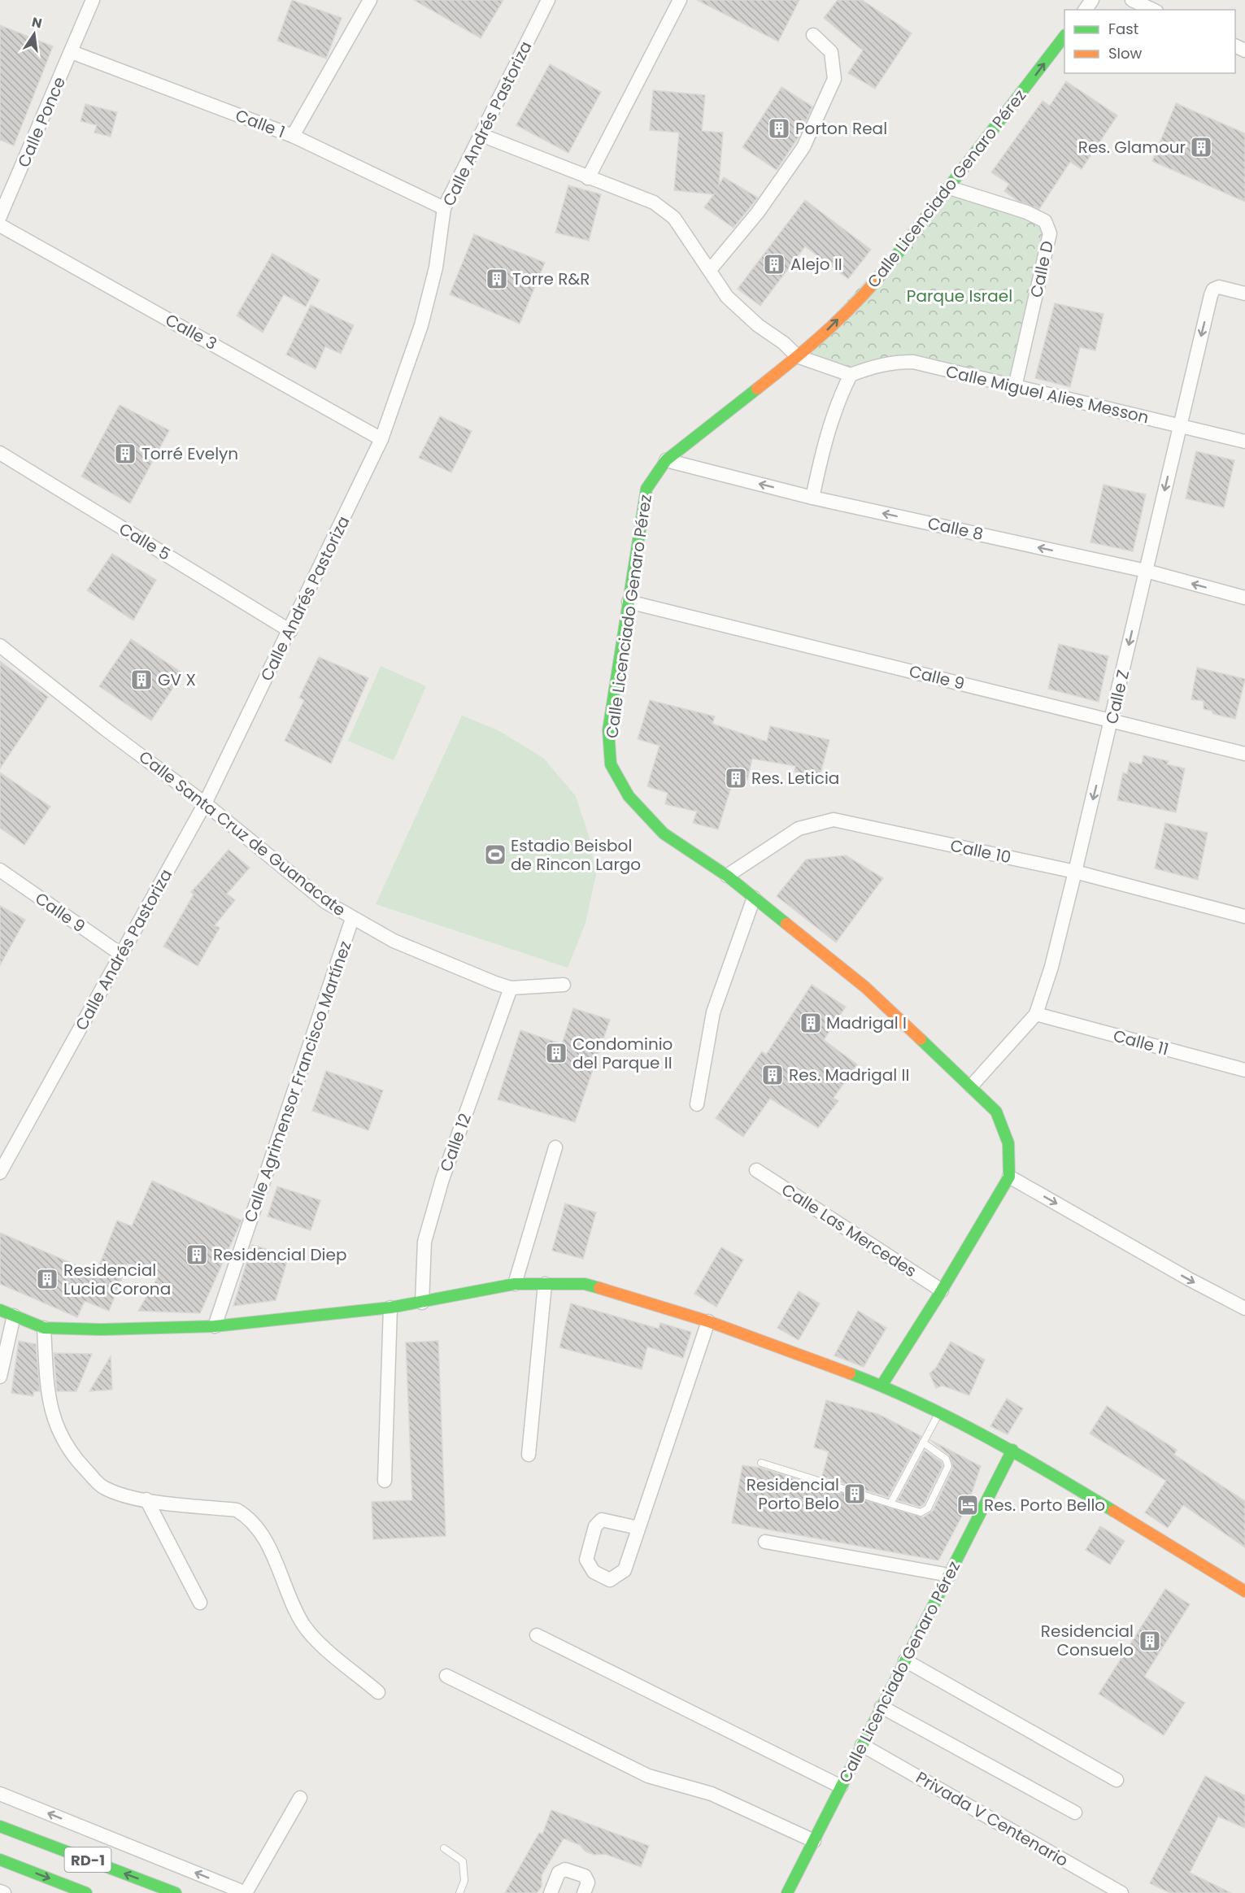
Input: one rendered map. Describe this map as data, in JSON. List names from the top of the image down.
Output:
{
  "streets": {
    "main road": ["Calle Licenciado Genaro Pérez", "RD-1"],
    "street": [
      "Calle Ponce",
      "Calle 1",
      "Calle Andrés Pastoriza",
      "Calle D",
      "Calle 3",
      "Calle Miguel Alies Messon",
      "Calle 8",
      "Calle 5",
      "Calle 9",
      "Calle Z",
      "Calle Santa Cruz de Guanacate",
      "Calle 10",
      "Calle 11",
      "Calle Agrimensor Francisco Martínez",
      "Calle 12",
      "Calle Las Mercedes",
      "Privada V Centenario"
    ]
  },
  "crossings": [
    ["Calle Ponce", "Calle 1"],
    ["Calle 1", "Calle Andrés Pastoriza"],
    ["Calle Andrés Pastoriza", "Calle 3"],
    ["Calle Andrés Pastoriza", "Calle 5"],
    ["Calle Andrés Pastoriza", "Calle 9"],
    ["Calle Andrés Pastoriza", "Calle Santa Cruz de Guanacate"],
    ["Calle Licenciado Genaro Pérez", "Calle D"],
    ["Calle Licenciado Genaro Pérez", "Calle 8"],
    ["Calle Licenciado Genaro Pérez", "Calle 9"],
    ["Calle Licenciado Genaro Pérez", "Calle Z"],
    ["Calle Licenciado Genaro Pérez", "Calle 10"],
    ["Calle Licenciado Genaro Pérez", "Calle Las Mercedes"],
    ["Calle Licenciado Genaro Pérez", "Privada V Centenario"],
    ["Calle D", "Calle Miguel Alies Messon"],
    ["Calle Miguel Alies Messon", "Calle Z"],
    ["Calle 8", "Calle Z"],
    ["Calle 9", "Calle Z"],
    ["Calle Z", "Calle 10"],
    ["Calle Z", "Calle 11"],
    ["Calle Santa Cruz de Guanacate", "Calle Agrimensor Francisco Martínez"],
    ["Calle Santa Cruz de Guanacate", "Calle 12"]
  ],
  "one_way": ["Calle 8", "Calle Z"],
  "parks": ["Parque Israel"],
  "places": {
    "building": [
      "Porton Real",
      "Res. Glamour",
      "Alejo II",
      "Torre R&R",
      "Torré Evelyn",
      "GV X",
      "Res. Leticia",
      "Madrigal I",
      "Condominio del Parque II",
      "Res. Madrigal II",
      "Residencial Diep",
      "Residencial Lucia Corona",
      "Residencial Porto Belo",
      "Residencial Consuelo"
    ],
    "sports": ["Estadio Beisbol de Rincon Largo"],
    "hotel": ["Res. Porto Bello"]
  },
  "legend": ["Fast", "Slow"],
  "north": "top"
}
